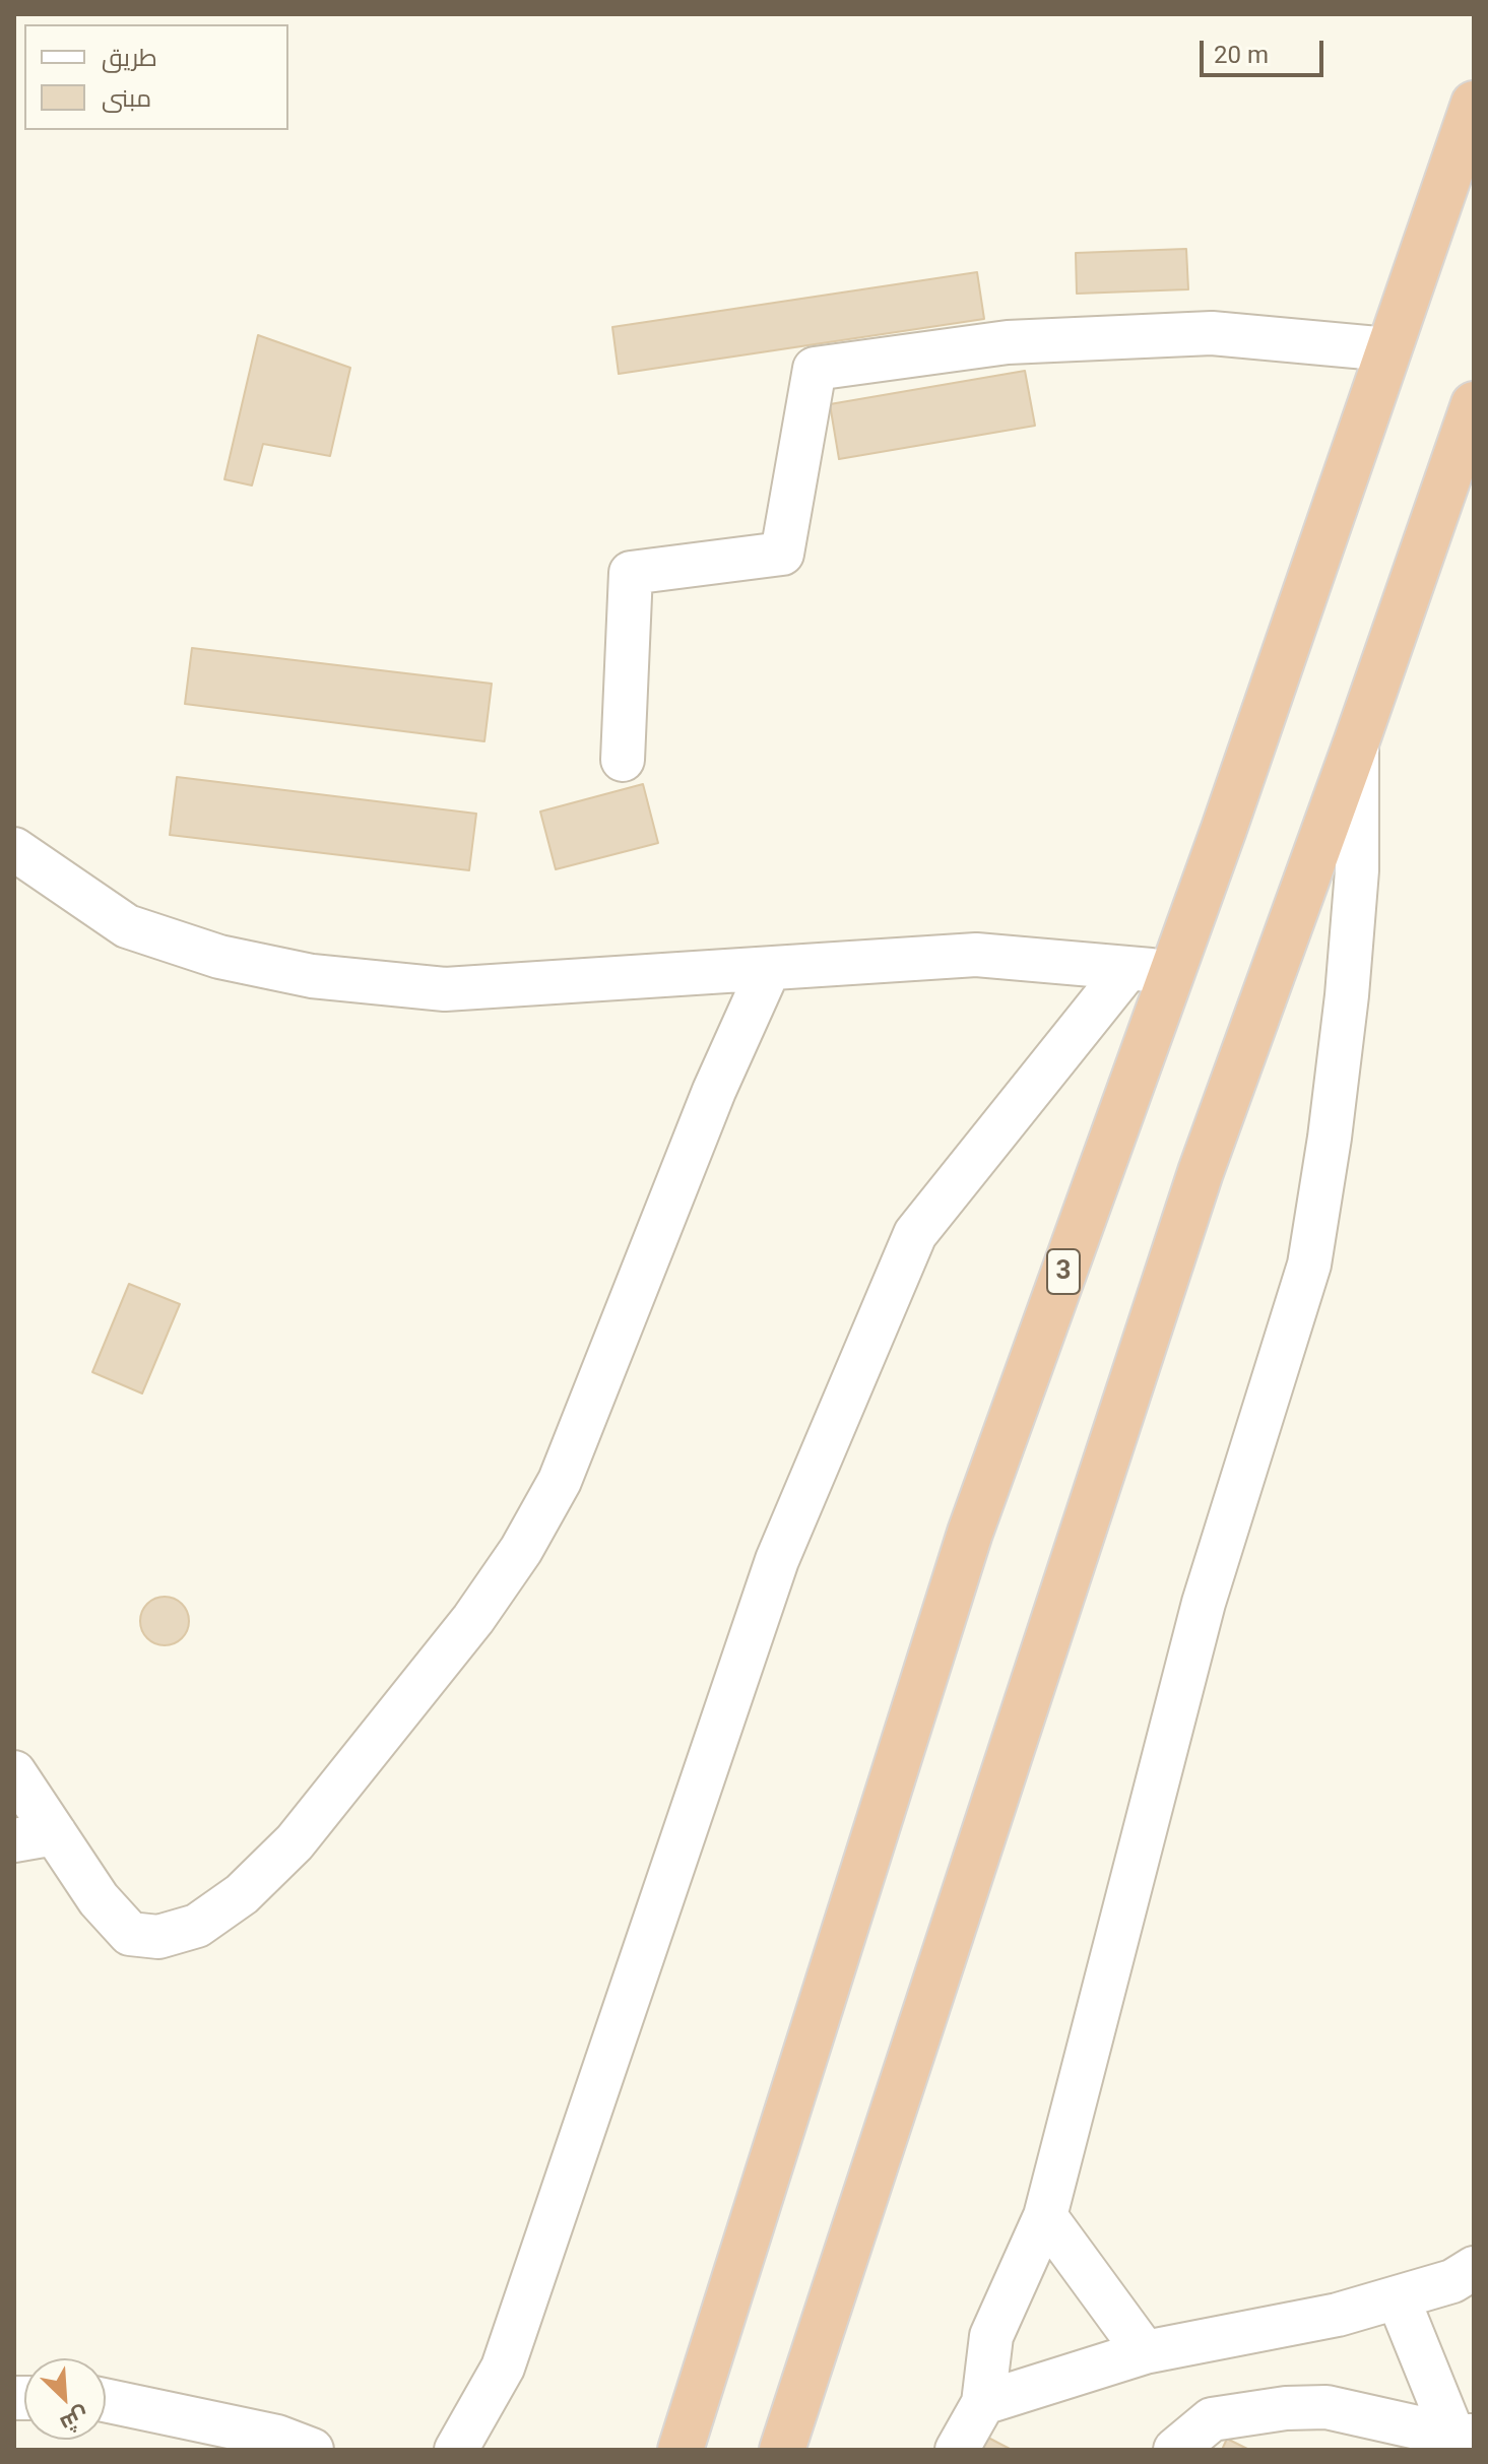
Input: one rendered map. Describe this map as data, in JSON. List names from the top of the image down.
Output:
{
  "streets": {
    "highway": ["3"]
  },
  "legend": ["طريق", "مبنى"],
  "scale_bar": "20 m",
  "north": "bottom right"
}
